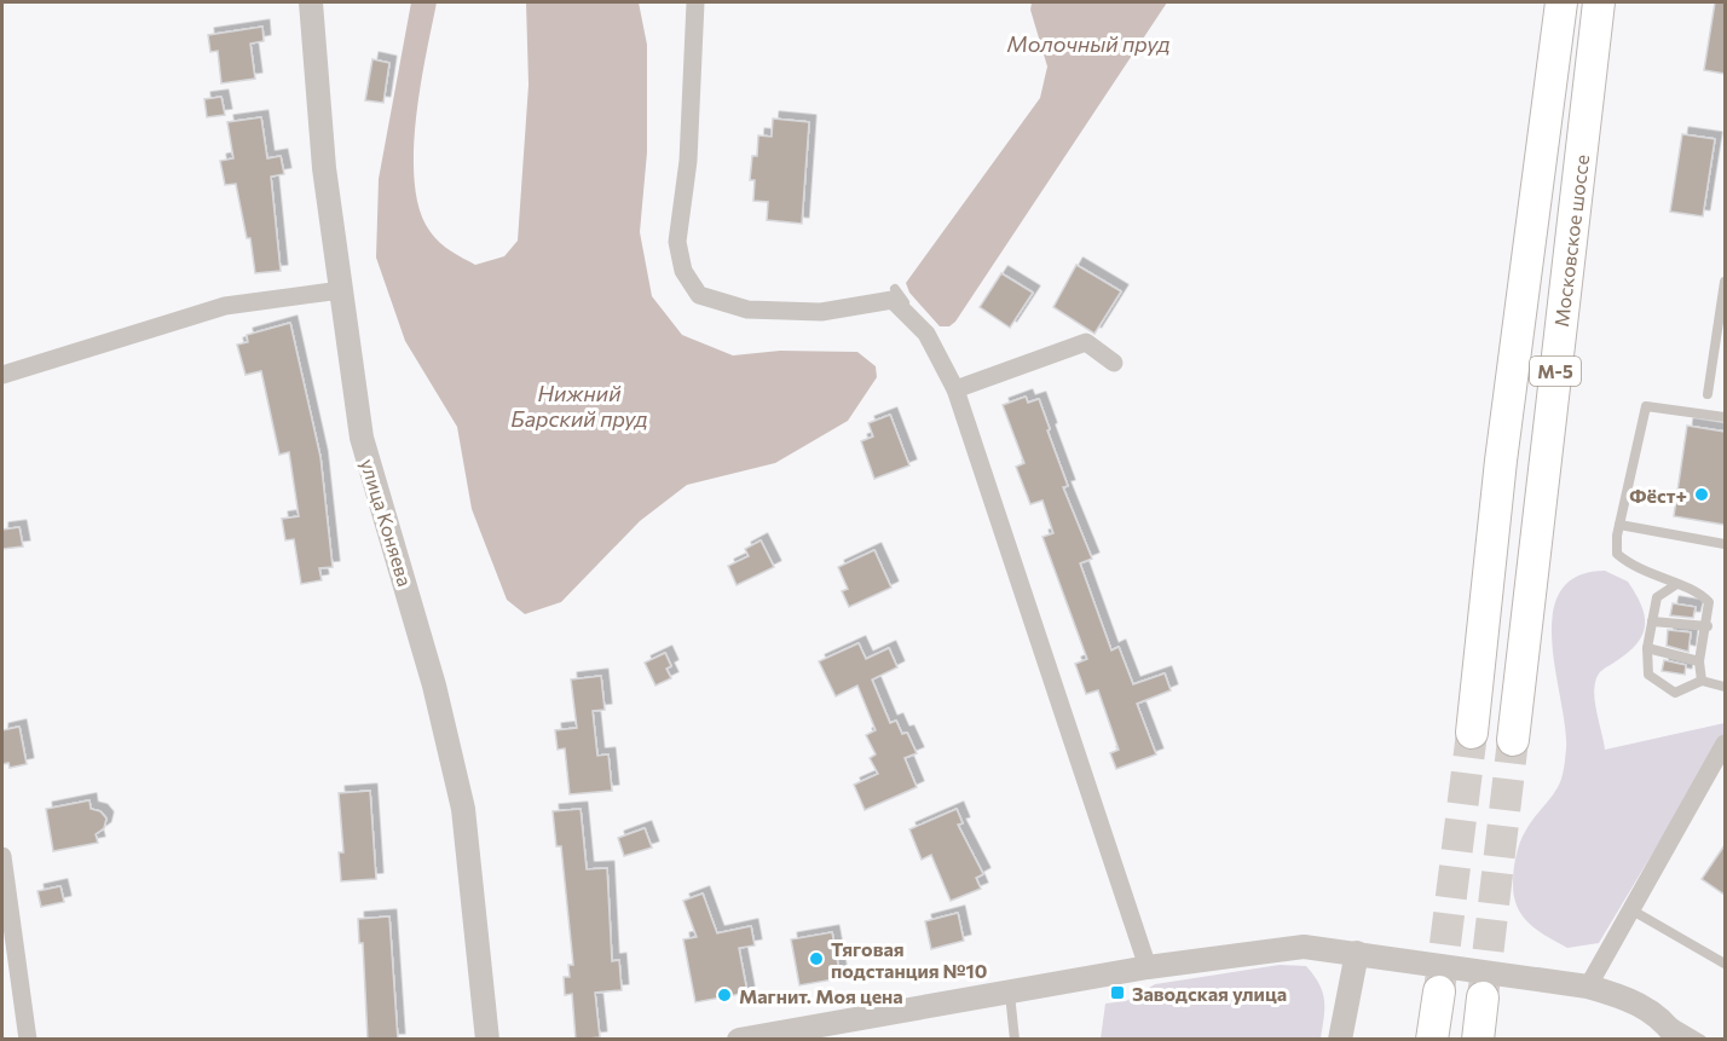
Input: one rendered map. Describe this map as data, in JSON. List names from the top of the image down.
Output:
{
  "streets": {
    "highway": ["Московское шоссе", "М-5"],
    "street": ["улица Коняева"]
  },
  "water": ["Молочный пруд", "Нижний Барский пруд"],
  "places": {
    "other": ["Фёст+", "Тяговая подстанция №10", "Магнит. Моя цена"],
    "transit": ["Заводская улица"]
  }
}
